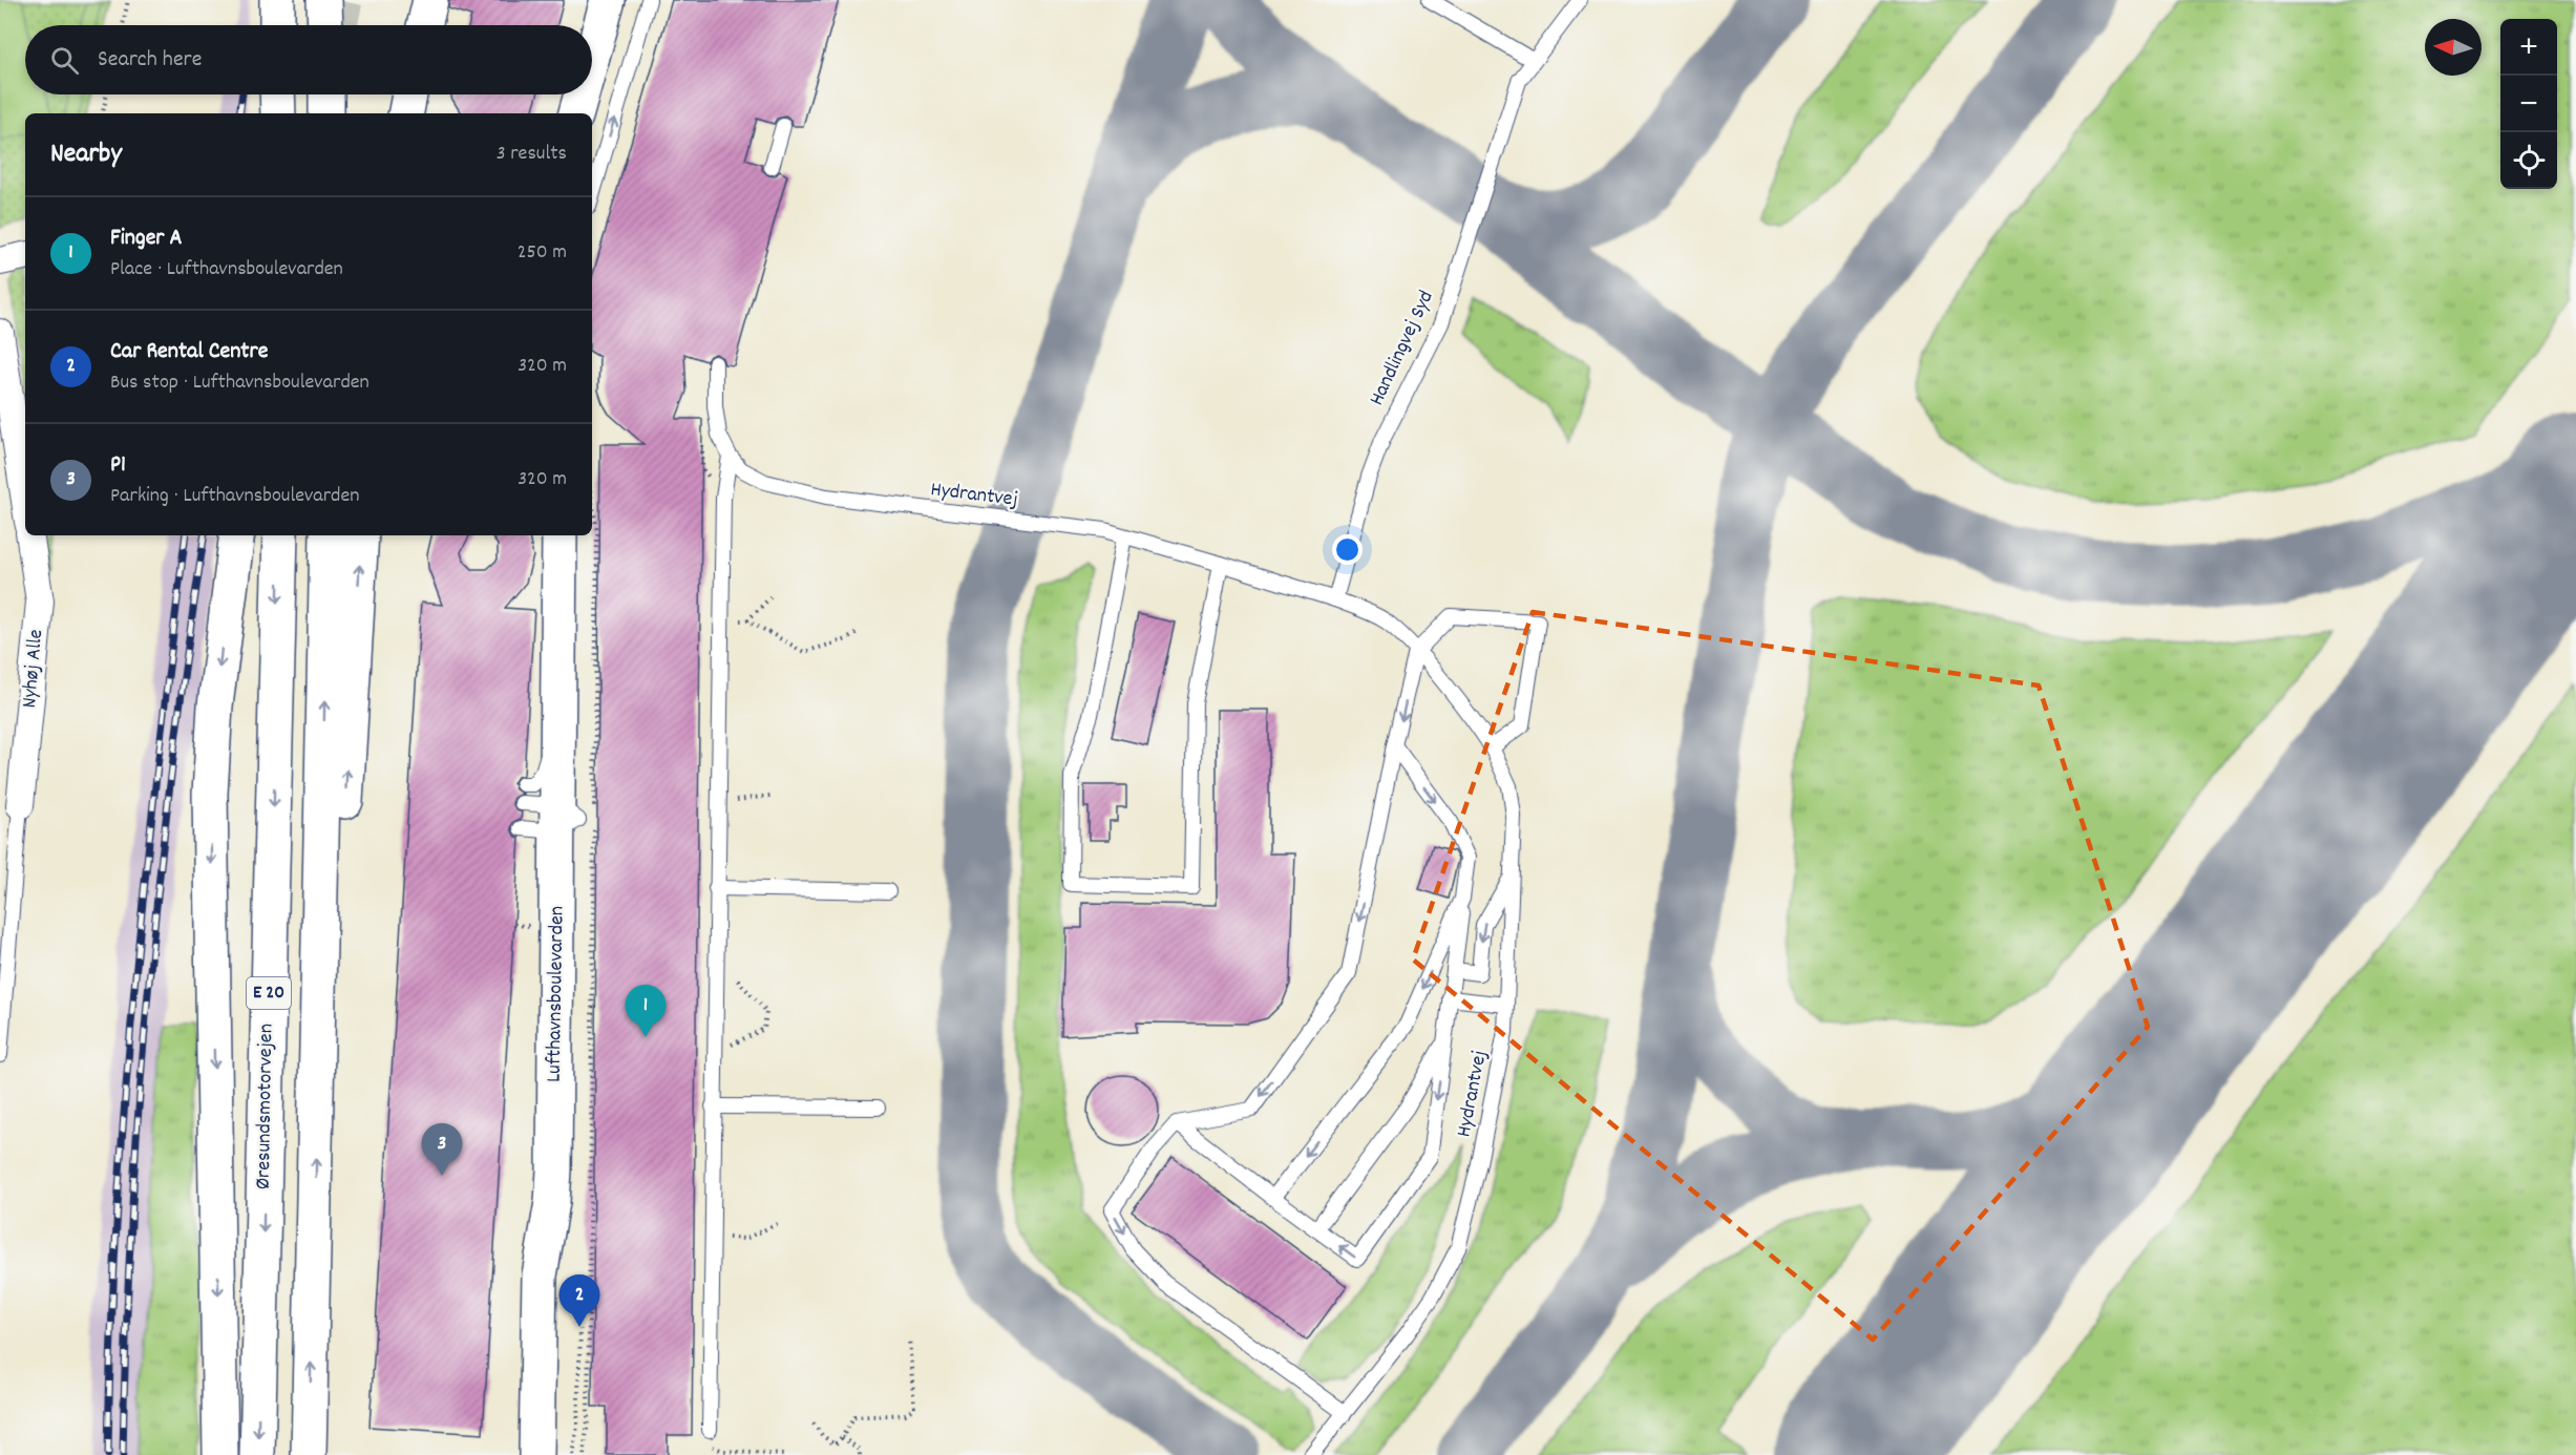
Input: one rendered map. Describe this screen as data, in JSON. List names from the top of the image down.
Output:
{
  "streets": {
    "main road": ["E 20", "Lufthavnsboulevarden", "Øresundsmotorvejen"],
    "street": ["Nyhøj Alle"],
    "lane": ["Handlingvej Syd", "Hydrantvej"]
  },
  "crossings": [
    ["Handlingvej Syd", "Hydrantvej"]
  ],
  "north": "left",
  "page": {
    "map_buttons": ["+", "−"],
    "search": "Search here",
    "heading": ["Nearby", "3 results"],
    "list": [
      {
        "mark": "1",
        "name": "Finger A",
        "note": "Place · Lufthavnsboulevarden",
        "value": "250 m"
      },
      {
        "mark": "2",
        "name": "Car Rental Centre",
        "note": "Bus stop · Lufthavnsboulevarden",
        "value": "320 m"
      },
      {
        "mark": "3",
        "name": "P1",
        "note": "Parking · Lufthavnsboulevarden",
        "value": "320 m"
      }
    ],
    "pins": ["1", "3", "2"]
  }
}
